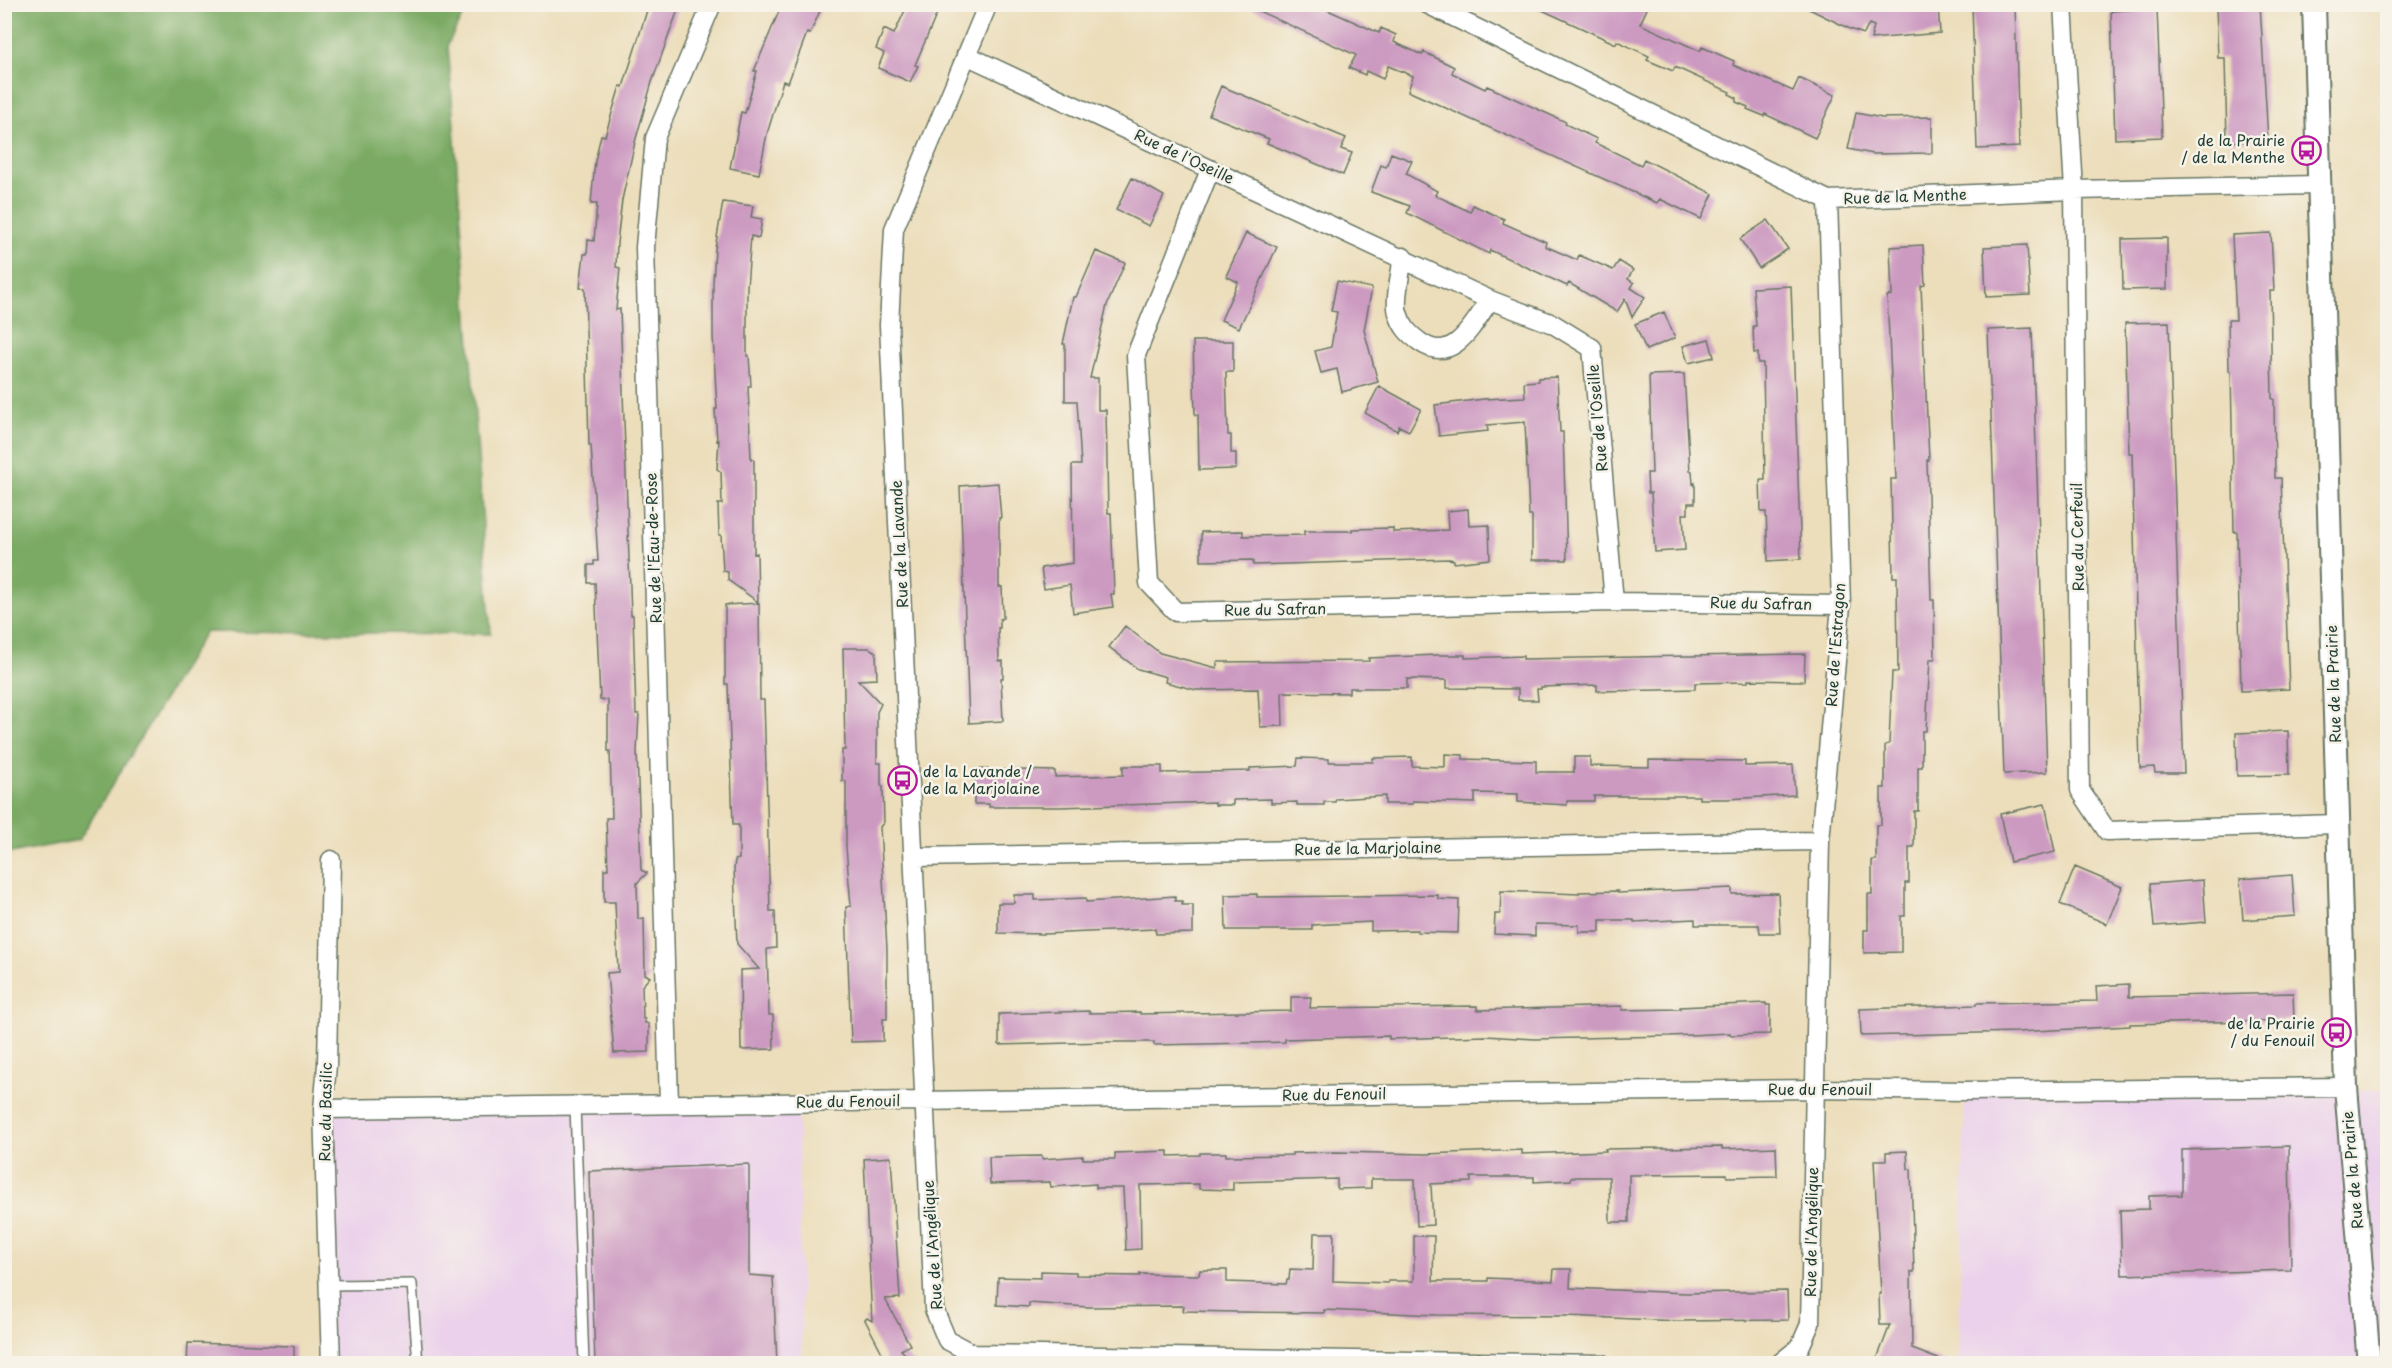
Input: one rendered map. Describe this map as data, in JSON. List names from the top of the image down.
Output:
{
  "streets": {
    "street": [
      "Rue de l'Oseille",
      "Rue de la Menthe",
      "Rue du Cerfeuil",
      "Rue de la Lavande",
      "Rue de l'Eau-de-Rose",
      "Rue du Safran",
      "Rue de l'Estragon",
      "Rue de la Prairie",
      "Rue de la Marjolaine",
      "Rue du Fenouil",
      "Rue du Basilic",
      "Rue de l'Angélique"
    ]
  },
  "crossings": [
    ["Rue de l'Oseille", "Rue de la Lavande"],
    ["Rue de l'Oseille", "Rue du Safran"],
    ["Rue de la Menthe", "Rue du Cerfeuil"],
    ["Rue de la Menthe", "Rue de l'Estragon"],
    ["Rue de la Menthe", "Rue de la Prairie"],
    ["Rue du Cerfeuil", "Rue de la Prairie"],
    ["Rue de la Lavande", "Rue de la Marjolaine"],
    ["Rue de la Lavande", "Rue du Fenouil"],
    ["Rue de la Lavande", "Rue de l'Angélique"],
    ["Rue de l'Eau-de-Rose", "Rue du Fenouil"],
    ["Rue du Safran", "Rue de l'Estragon"],
    ["Rue de l'Estragon", "Rue de la Marjolaine"],
    ["Rue de l'Estragon", "Rue du Fenouil"],
    ["Rue de l'Estragon", "Rue de l'Angélique"],
    ["Rue de la Prairie", "Rue du Fenouil"],
    ["Rue du Fenouil", "Rue du Basilic"],
    ["Rue du Fenouil", "Rue de l'Angélique"]
  ],
  "places": {
    "bus stop": ["de la Prairie / de la Menthe", "de la Lavande / de la Marjolaine", "de la Prairie / du Fenouil"]
  }
}
